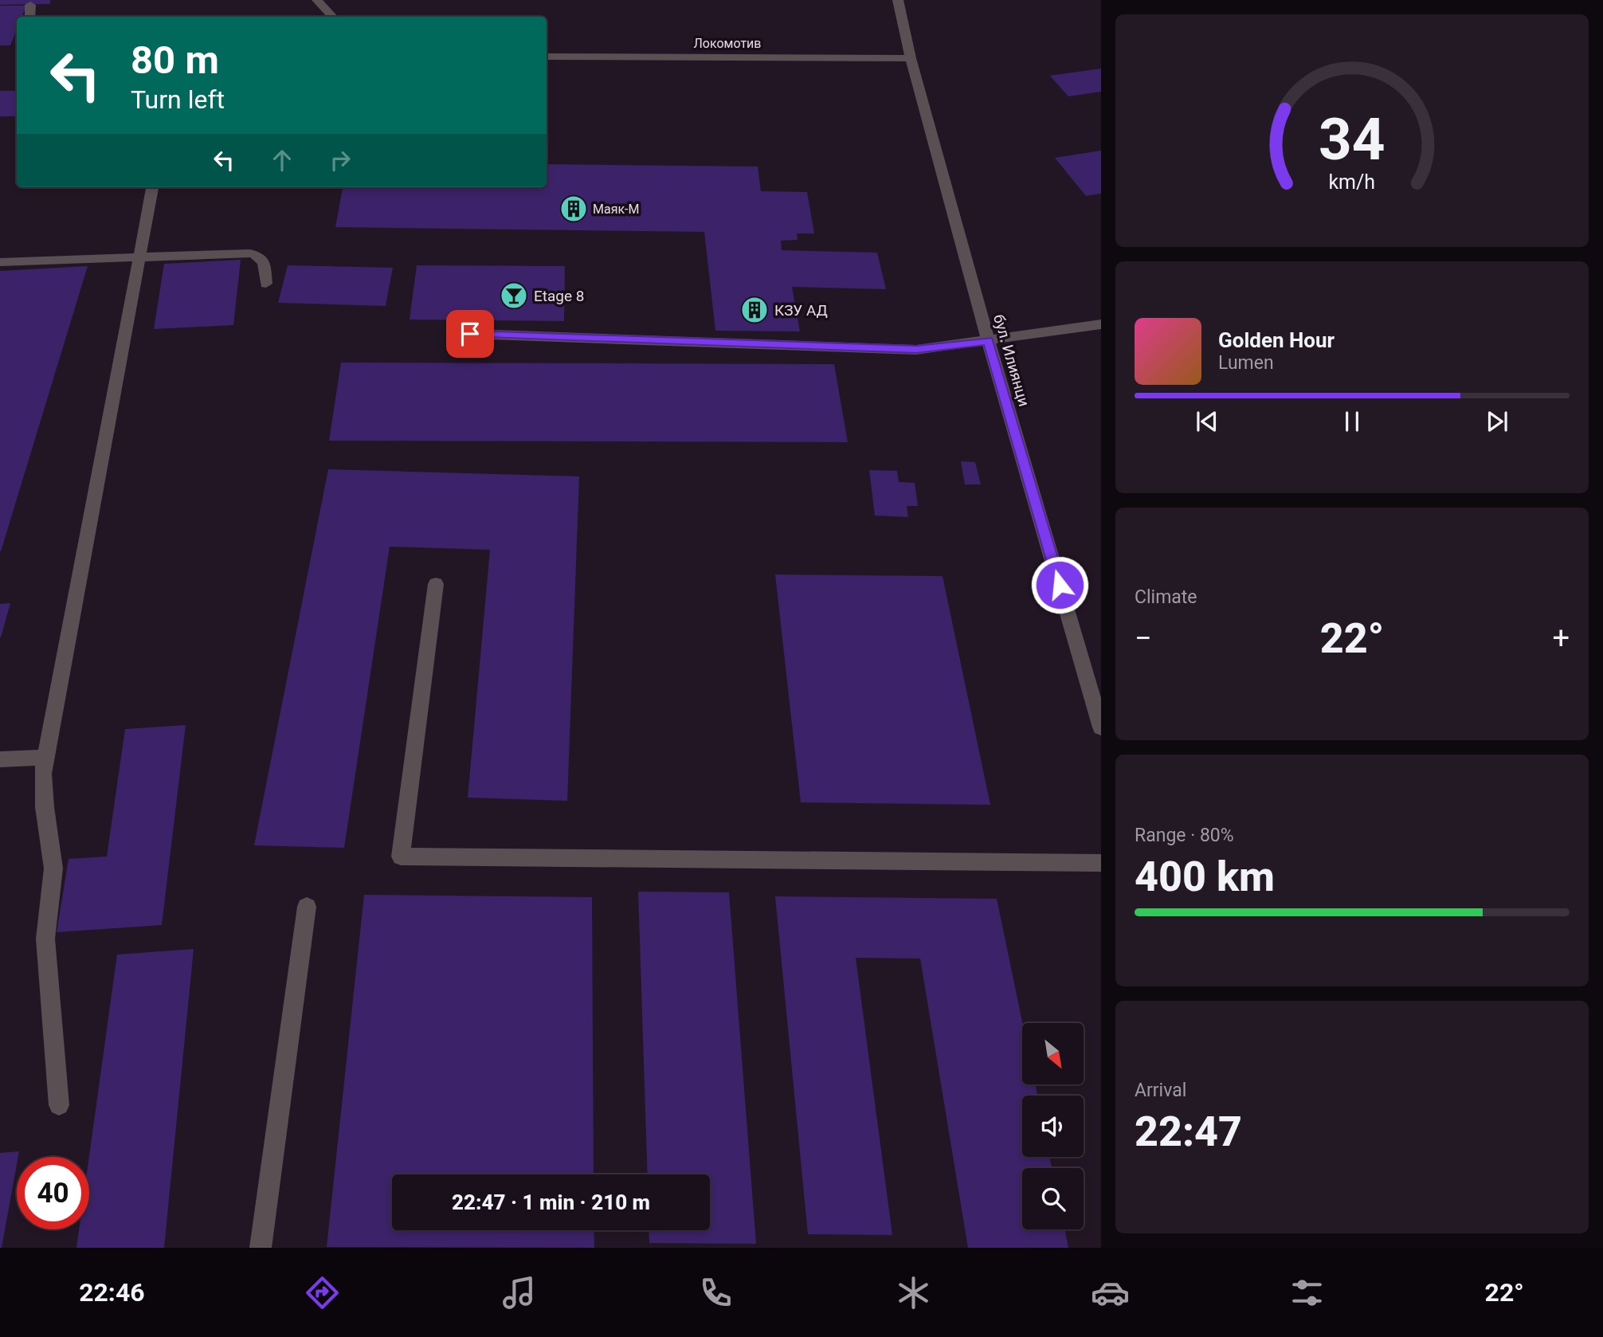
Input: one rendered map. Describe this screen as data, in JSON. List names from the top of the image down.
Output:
{
  "streets": {
    "street": ["Локомотив", "бул. Илиянци"]
  },
  "crossings": [
    ["Локомотив", "бул. Илиянци"]
  ],
  "places": {
    "building": ["Маяк-М", "КЗУ АД"],
    "bar": ["Etage 8"]
  },
  "north": "bottom right",
  "page": {
    "turn": ["80 m", "Turn left"],
    "song": ["Golden Hour", "Lumen"],
    "tile": [
      "Climate",
      ["Range · 80%", "400 km"],
      ["Arrival", "22:47"]
    ],
    "heat": ["−", "22°", "+"],
    "limit": "40",
    "trip": "22:47 · 1 min · 210 m",
    "tabs": ["22:46", "22°"],
    "gauge": ["34", "km/h"]
  }
}
